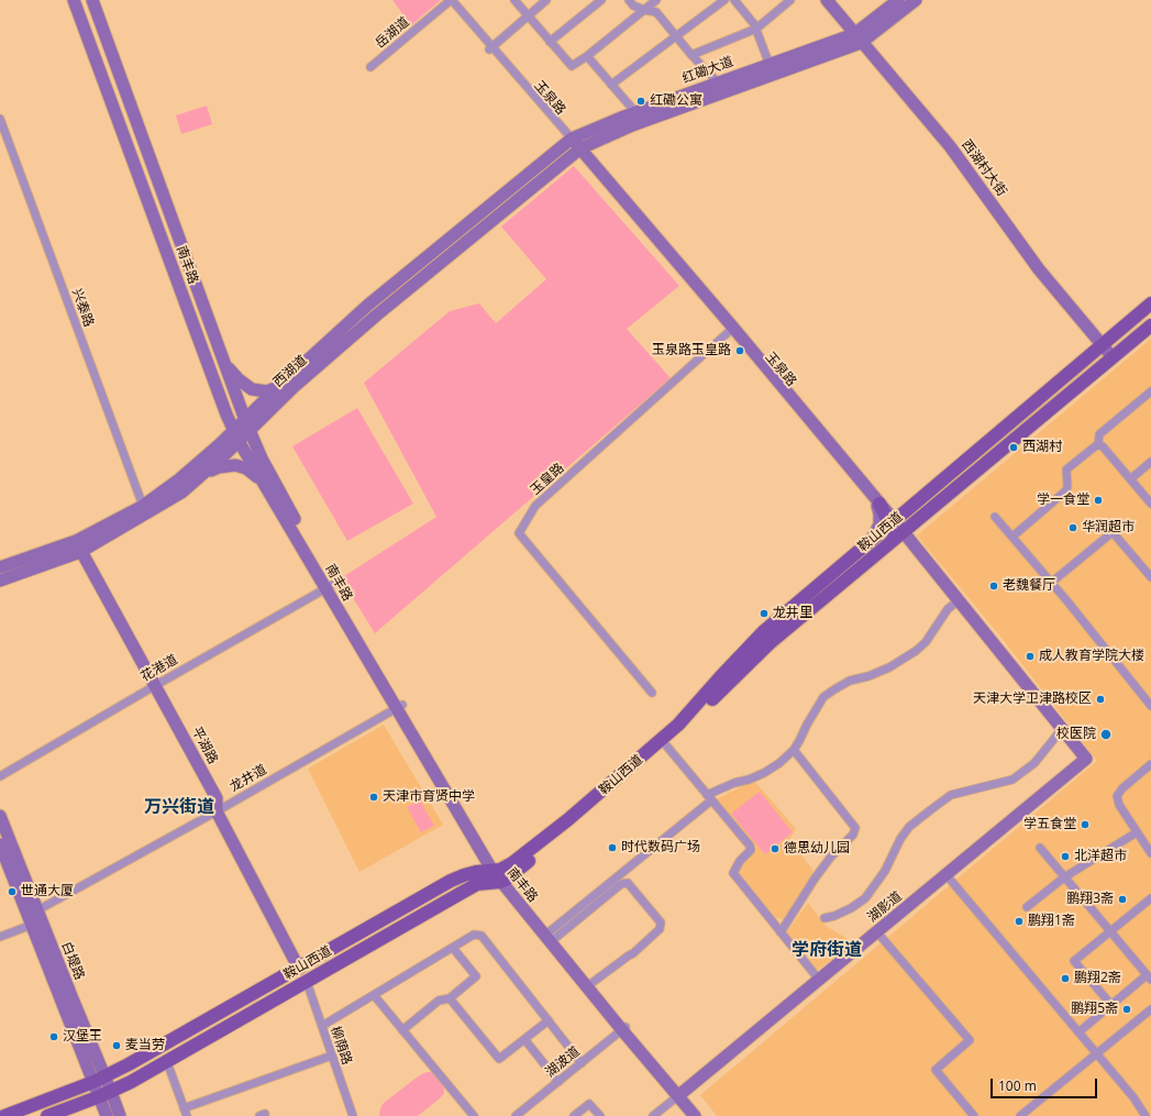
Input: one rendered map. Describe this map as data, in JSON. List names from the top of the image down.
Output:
{
  "streets": {
    "main road": ["鞍山西道"],
    "street": [
      "岳湖道",
      "红磡大道",
      "玉泉路",
      "西湖村大街",
      "南丰路",
      "兴泰路",
      "西湖道",
      "玉皇路",
      "花港道",
      "平湖路",
      "龙井道",
      "湖影道",
      "白堤路",
      "柳荫路",
      "湖波道"
    ]
  },
  "crossings": [
    ["岳湖道", "玉泉路"],
    ["红磡大道", "玉泉路"],
    ["红磡大道", "西湖村大街"],
    ["红磡大道", "西湖道"],
    ["玉泉路", "西湖道"],
    ["玉泉路", "玉皇路"],
    ["西湖村大街", "鞍山西道"],
    ["南丰路", "西湖道"],
    ["南丰路", "鞍山西道"],
    ["南丰路", "花港道"],
    ["南丰路", "龙井道"],
    ["南丰路", "湖影道"],
    ["南丰路", "湖波道"],
    ["兴泰路", "西湖道"],
    ["西湖道", "平湖路"],
    ["鞍山西道", "平湖路"],
    ["鞍山西道", "白堤路"],
    ["鞍山西道", "柳荫路"],
    ["花港道", "平湖路"],
    ["平湖路", "龙井道"],
    ["龙井道", "白堤路"]
  ],
  "districts": ["万兴街道", "学府街道"],
  "places": [
    "红磡公寓",
    "玉泉路玉皇路",
    "西湖村",
    "学一食堂",
    "华润超市",
    "老魏餐厅",
    "龙井里",
    "成人教育学院大楼",
    "天津大学卫津路校区",
    "校医院",
    "天津市育贤中学",
    "学五食堂",
    "时代数码广场",
    "德思幼儿园",
    "北洋超市",
    "世通大厦",
    "鹏翔3斋",
    "鹏翔1斋",
    "鹏翔2斋",
    "鹏翔5斋",
    "汉堡王",
    "麦当劳"
  ],
  "scale_bar": "100 m"
}
